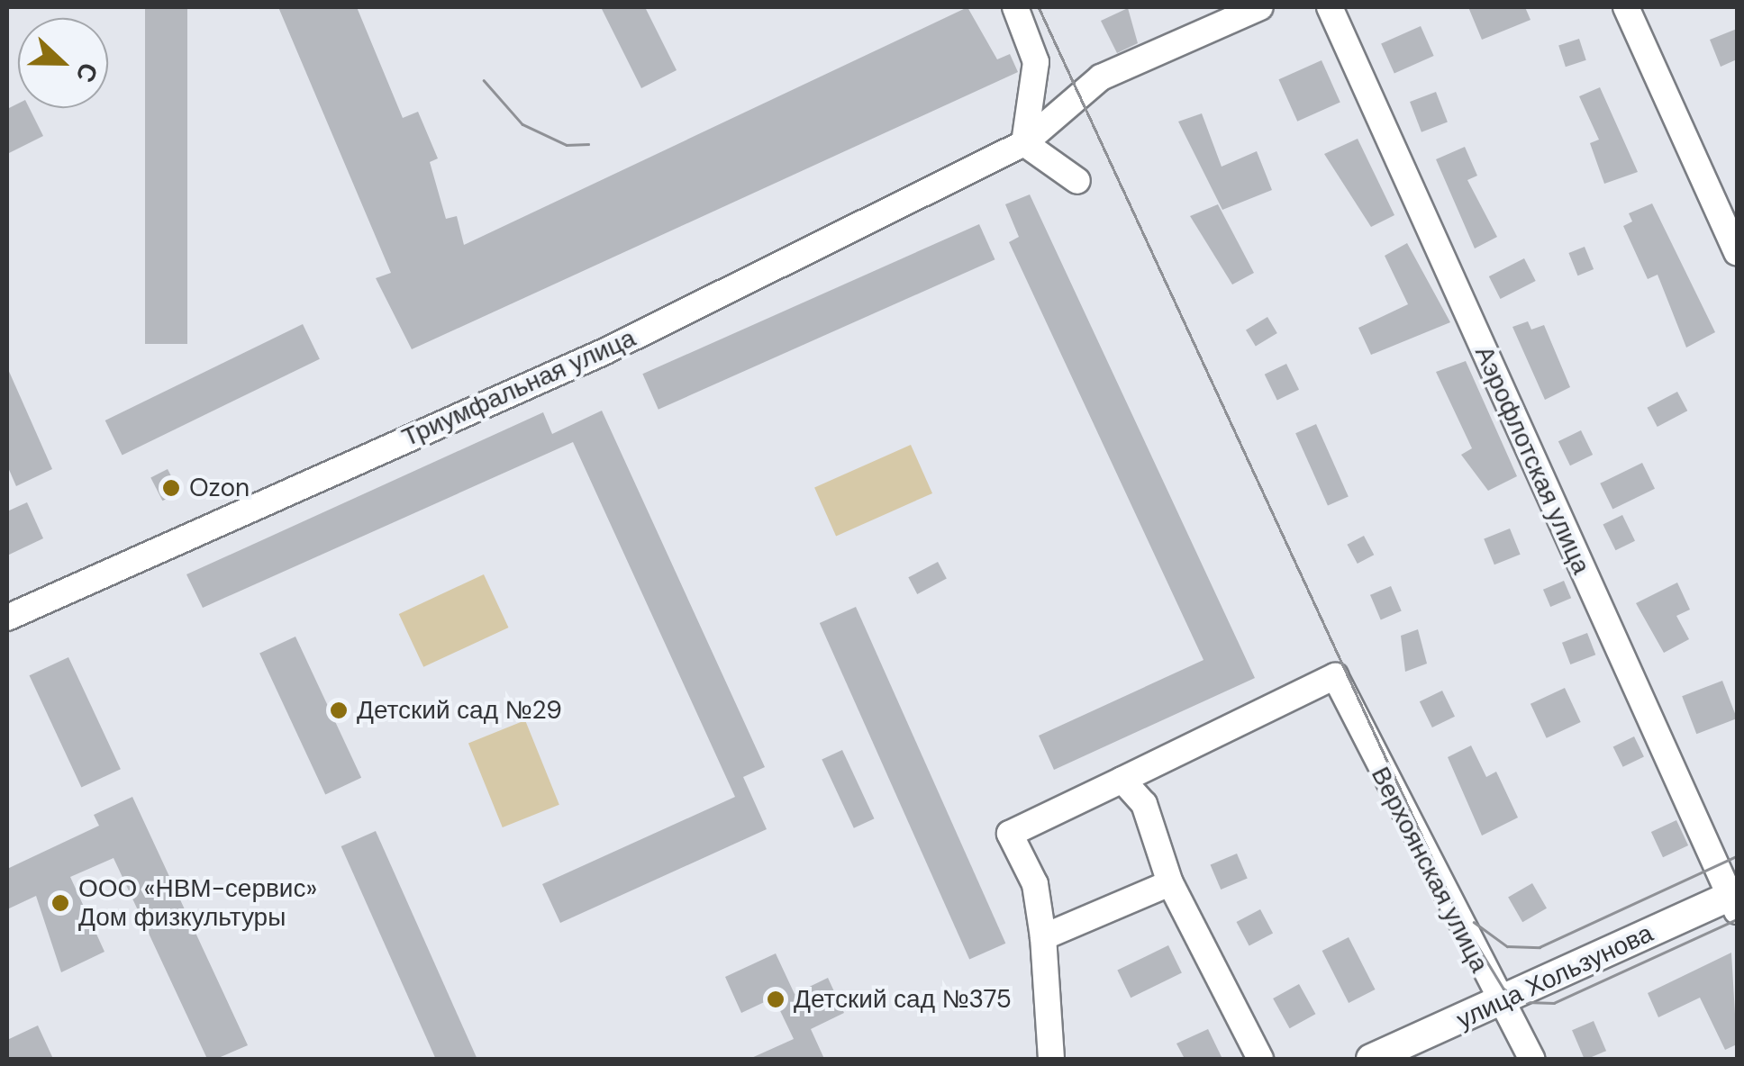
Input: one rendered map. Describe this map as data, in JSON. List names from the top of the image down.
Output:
{
  "streets": {
    "street": [
      "Триумфальная улица",
      "Аэрофлотская улица",
      "Верхоянская улица",
      "улица Хользунова"
    ]
  },
  "crossings": [
    ["Аэрофлотская улица", "улица Хользунова"],
    ["Верхоянская улица", "улица Хользунова"]
  ],
  "places": [
    "Ozon",
    "Детский сад №29",
    "ООО «НВМ-сервис» Дом физкультуры",
    "Детский сад №375"
  ],
  "north": "right"
}
